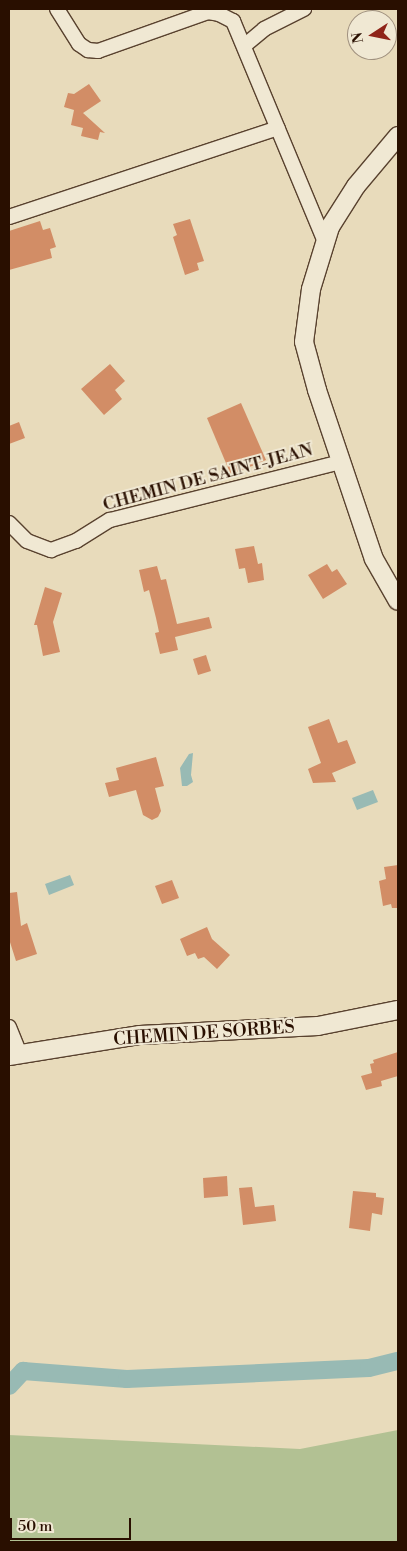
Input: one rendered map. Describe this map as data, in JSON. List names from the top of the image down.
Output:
{
  "streets": {
    "street": ["CHEMIN DE SAINT-JEAN", "CHEMIN DE SORBES"]
  },
  "scale_bar": "50 m",
  "north": "left"
}
